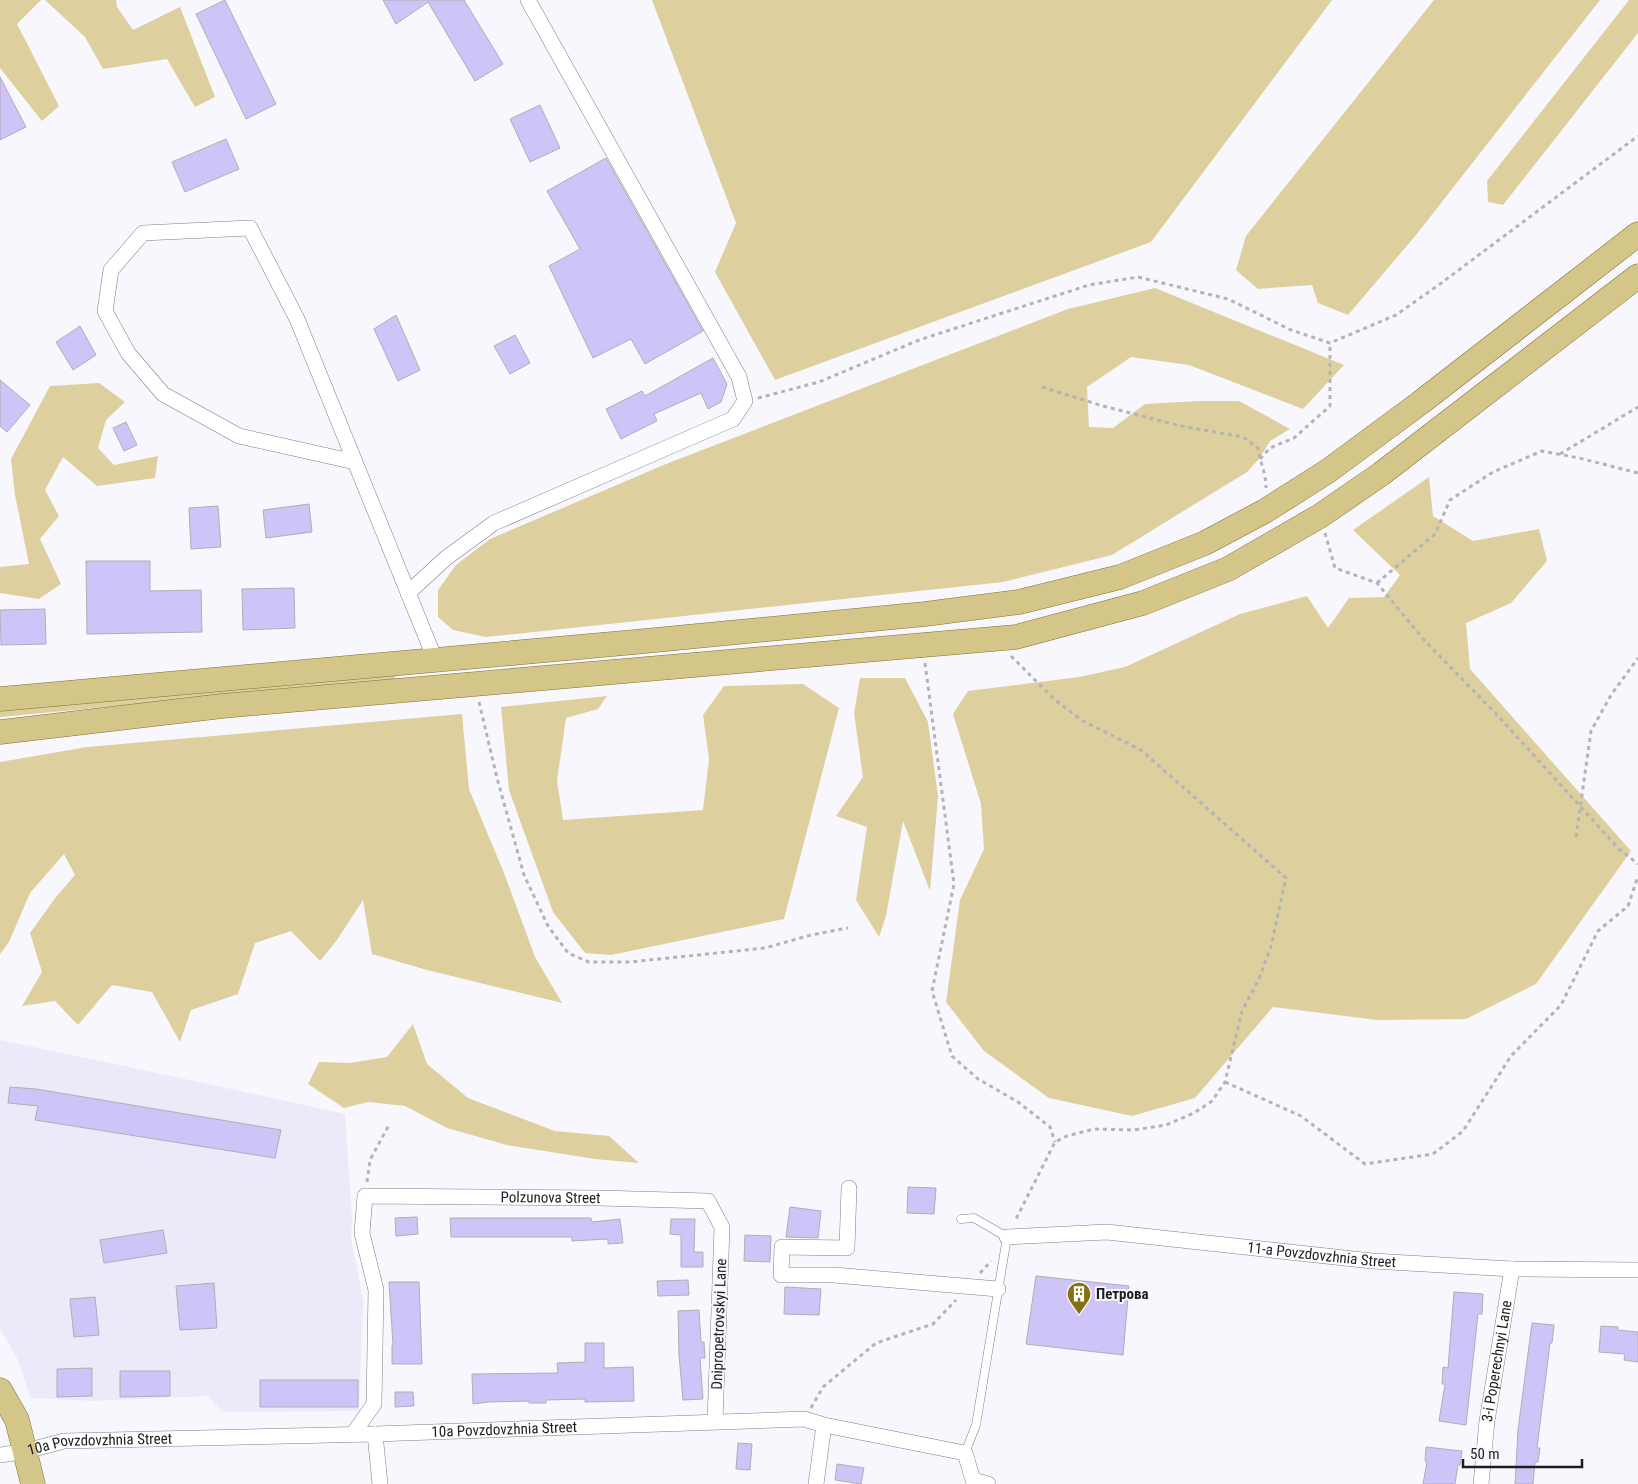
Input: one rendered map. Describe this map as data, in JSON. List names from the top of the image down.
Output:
{
  "streets": {
    "street": [
      "Polzunova Street",
      "11-a Povzdovzhnia Street",
      "Dnipropetrovskyi Lane",
      "3-i Poperechnyi Lane",
      "10a Povzdovzhnia Street"
    ]
  },
  "crossings": [
    ["Polzunova Street", "Dnipropetrovskyi Lane"],
    ["11-a Povzdovzhnia Street", "3-i Poperechnyi Lane"],
    ["Dnipropetrovskyi Lane", "10a Povzdovzhnia Street"]
  ],
  "places": {
    "building": ["Петрова"]
  },
  "scale_bar": "50 m"
}
